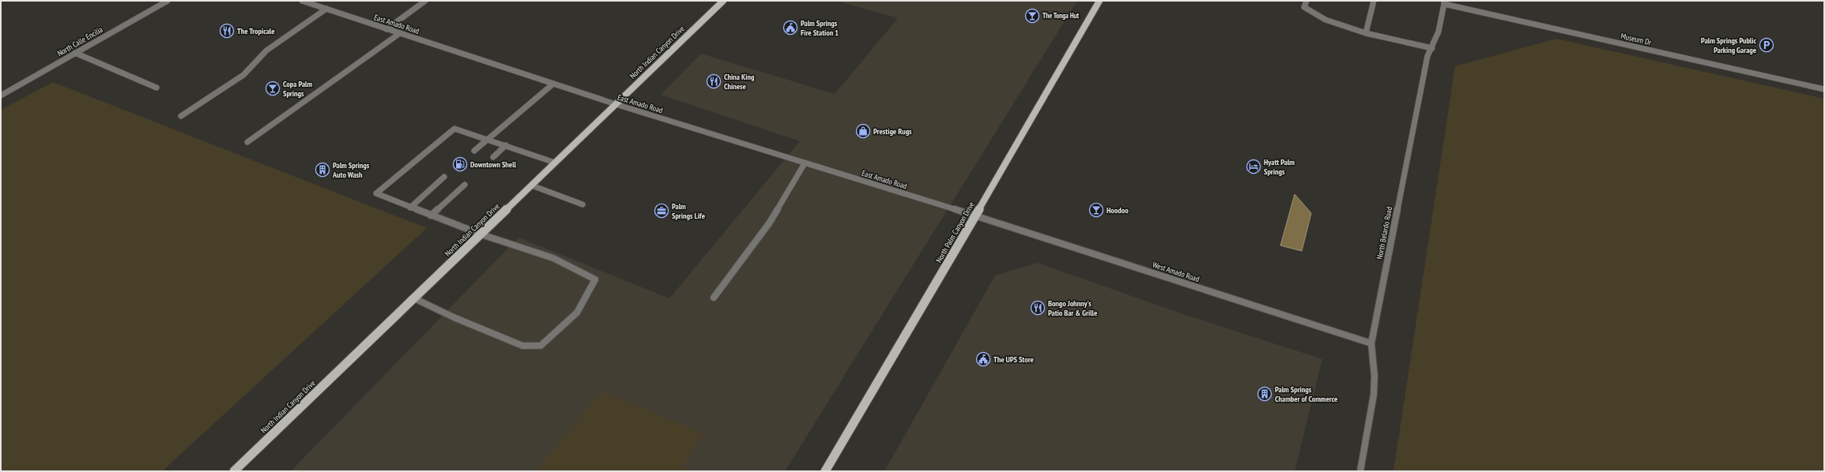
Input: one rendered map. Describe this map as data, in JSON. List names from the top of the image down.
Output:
{
  "streets": {
    "main road": ["North Indian Canyon Drive", "North Palm Canyon Drive"],
    "street": [
      "East Amado Road",
      "Museum Dr",
      "North Calle Encilia",
      "North Belardo Road",
      "West Amado Road"
    ]
  },
  "crossings": [
    ["East Amado Road", "North Indian Canyon Drive"],
    ["East Amado Road", "North Palm Canyon Drive"],
    ["East Amado Road", "West Amado Road"],
    ["Museum Dr", "North Belardo Road"],
    ["North Palm Canyon Drive", "West Amado Road"],
    ["North Belardo Road", "West Amado Road"]
  ],
  "places": {
    "bar": ["The Tonga Hut", "Copa Palm Springs", "Hoodoo"],
    "public building": ["Palm Springs Fire Station 1", "The UPS Store"],
    "restaurant": ["The Tropicale", "China King Chinese", "Bongo Johnny's Patio Bar & Grille"],
    "parking": ["Palm Springs Public Parking Garage"],
    "shop": ["Prestige Rugs"],
    "fuel station": ["Downtown Shell"],
    "hotel": ["Hyatt Palm Springs"],
    "building": ["Palm Springs Auto Wash", "Palm Springs Chamber of Commerce"],
    "office": ["Palm Springs Life"]
  }
}
